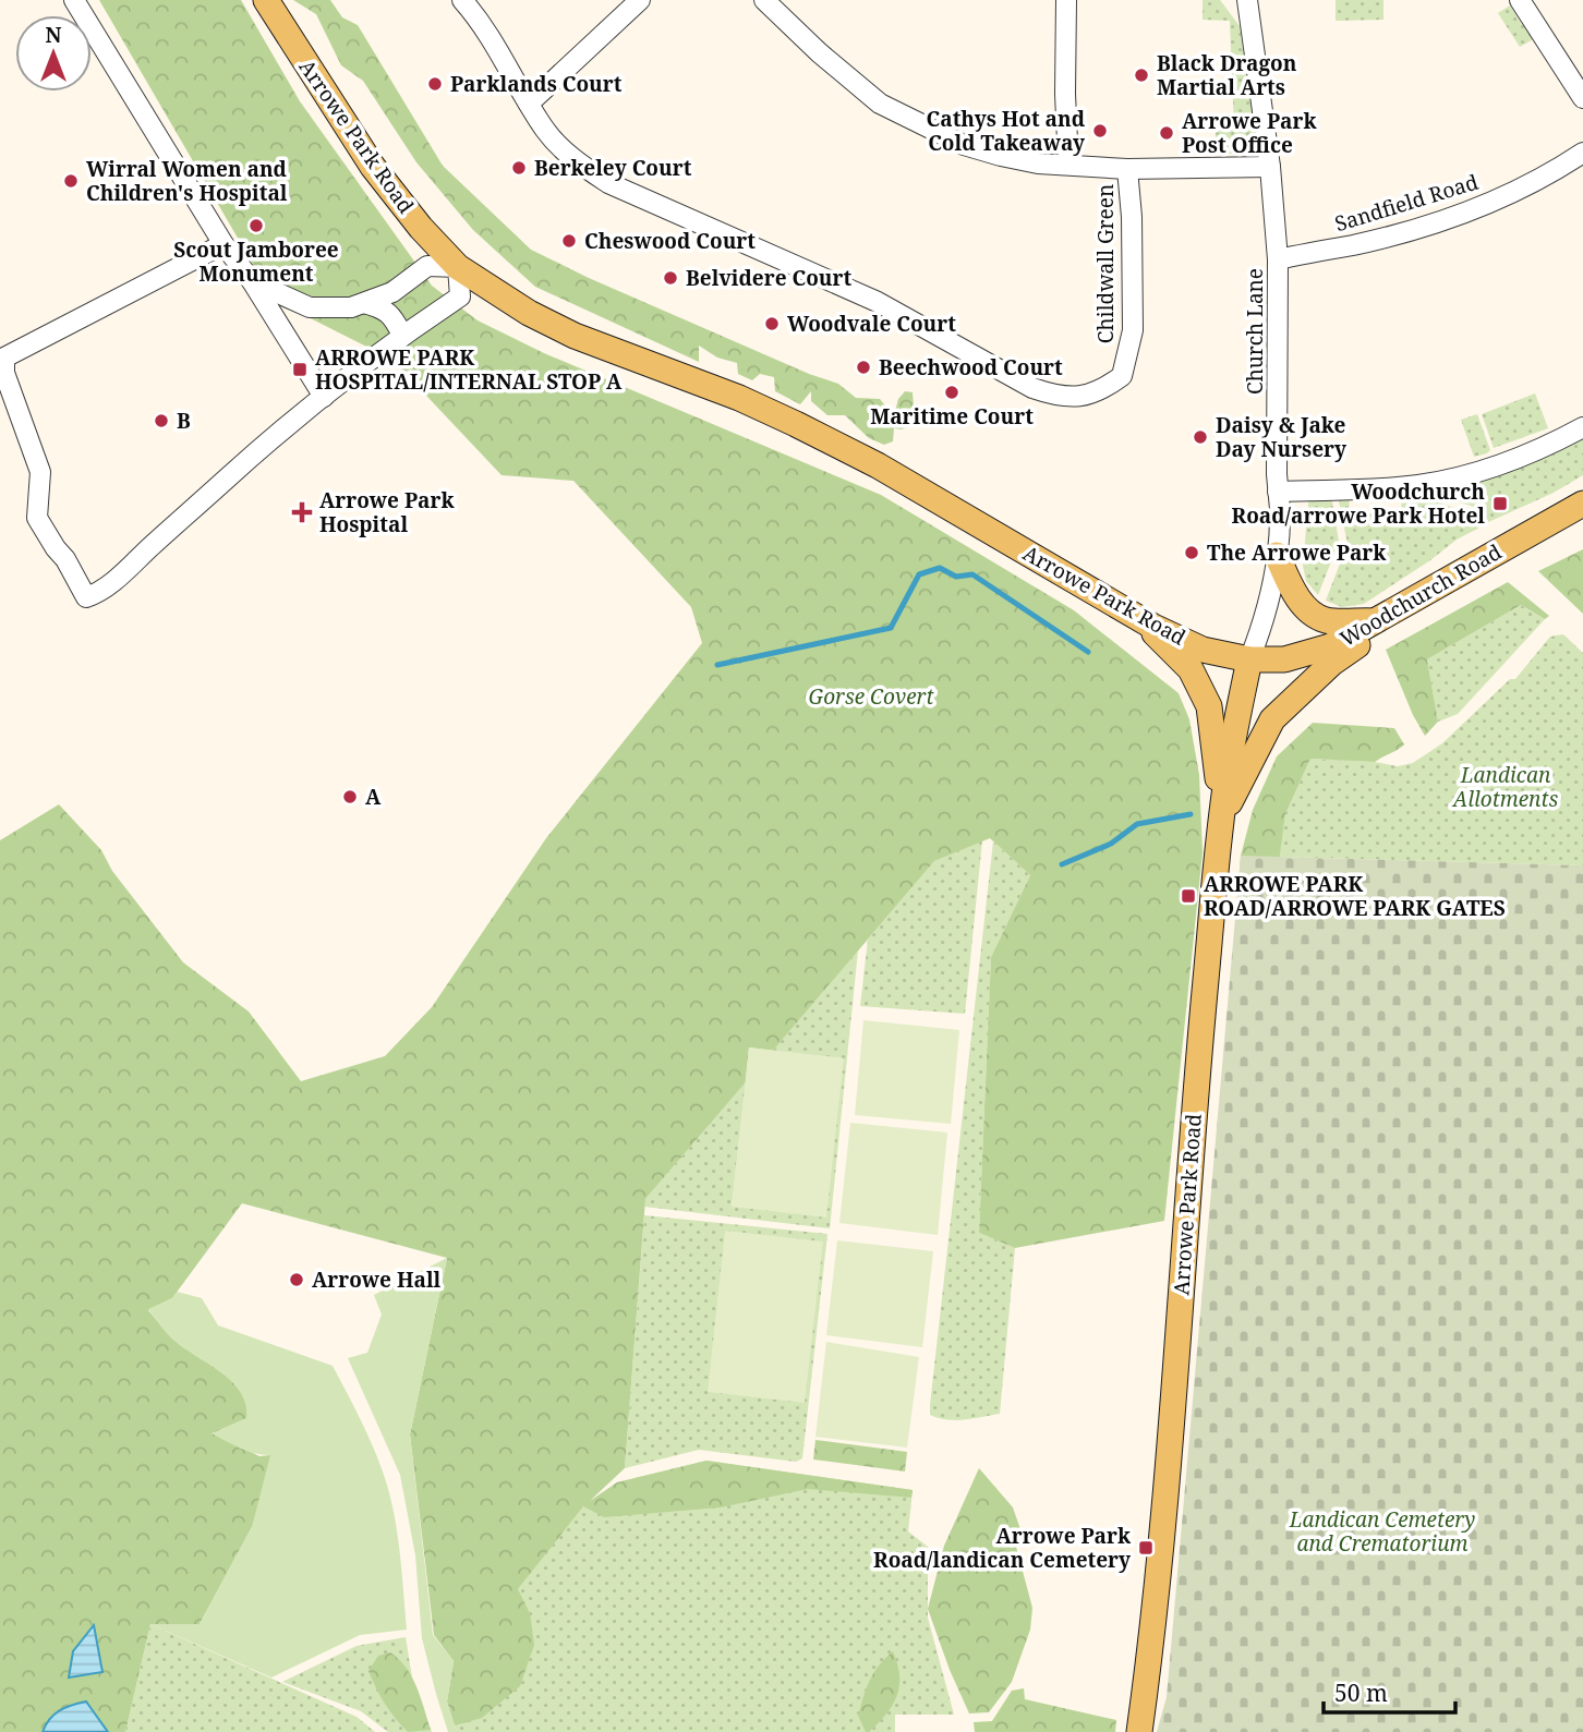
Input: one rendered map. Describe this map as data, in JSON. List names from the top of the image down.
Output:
{
  "streets": {
    "main road": ["Arrowe Park Road", "Woodchurch Road"],
    "street": ["Sandfield Road", "Childwall Green", "Church Lane"]
  },
  "crossings": [
    ["Arrowe Park Road", "Church Lane"],
    ["Arrowe Park Road", "Woodchurch Road"],
    ["Sandfield Road", "Church Lane"],
    ["Church Lane", "Woodchurch Road"]
  ],
  "parks": ["Gorse Covert", "Landican Allotments", "Landican Cemetery and Crematorium"],
  "places": {
    "other": [
      "Black Dragon Martial Arts",
      "Parklands Court",
      "Cathys Hot and Cold Takeaway",
      "Arrowe Park Post Office",
      "Berkeley Court",
      "Wirral Women and Children's Hospital",
      "Scout Jamboree Monument",
      "Cheswood Court",
      "Belvidere Court",
      "Woodvale Court",
      "Beechwood Court",
      "Maritime Court",
      "B",
      "Daisy & Jake Day Nursery",
      "The Arrowe Park",
      "A",
      "Arrowe Hall"
    ],
    "transit": [
      "ARROWE PARK HOSPITAL/INTERNAL STOP A",
      "Woodchurch Road/arrowe Park Hotel",
      "ARROWE PARK ROAD/ARROWE PARK GATES",
      "Arrowe Park Road/landican Cemetery"
    ],
    "health": ["Arrowe Park Hospital"]
  },
  "scale_bar": "50 m",
  "north": "top"
}
